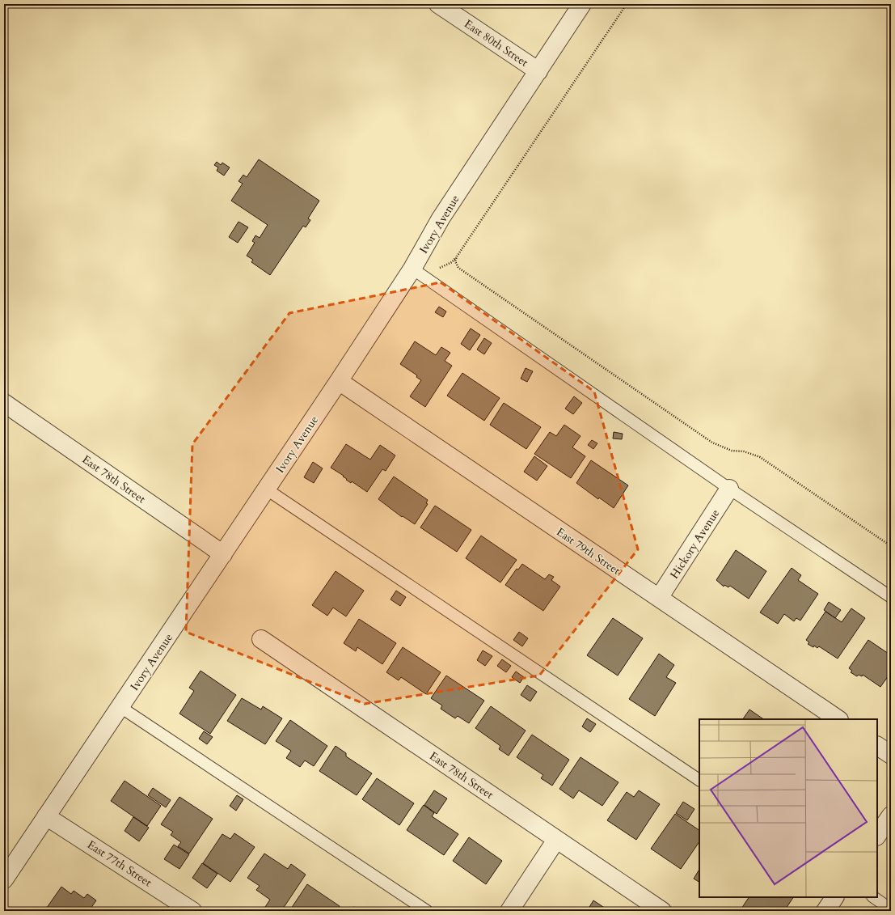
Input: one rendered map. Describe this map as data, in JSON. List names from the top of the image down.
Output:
{
  "streets": {
    "street": [
      "East 80th Street",
      "Ivory Avenue",
      "East 78th Street",
      "Hickory Avenue",
      "East 79th Street",
      "East 77th Street"
    ]
  },
  "crossings": [
    ["East 80th Street", "Ivory Avenue"],
    ["Ivory Avenue", "East 78th Street"],
    ["Ivory Avenue", "East 79th Street"],
    ["Ivory Avenue", "East 77th Street"],
    ["Hickory Avenue", "East 79th Street"]
  ]
}
